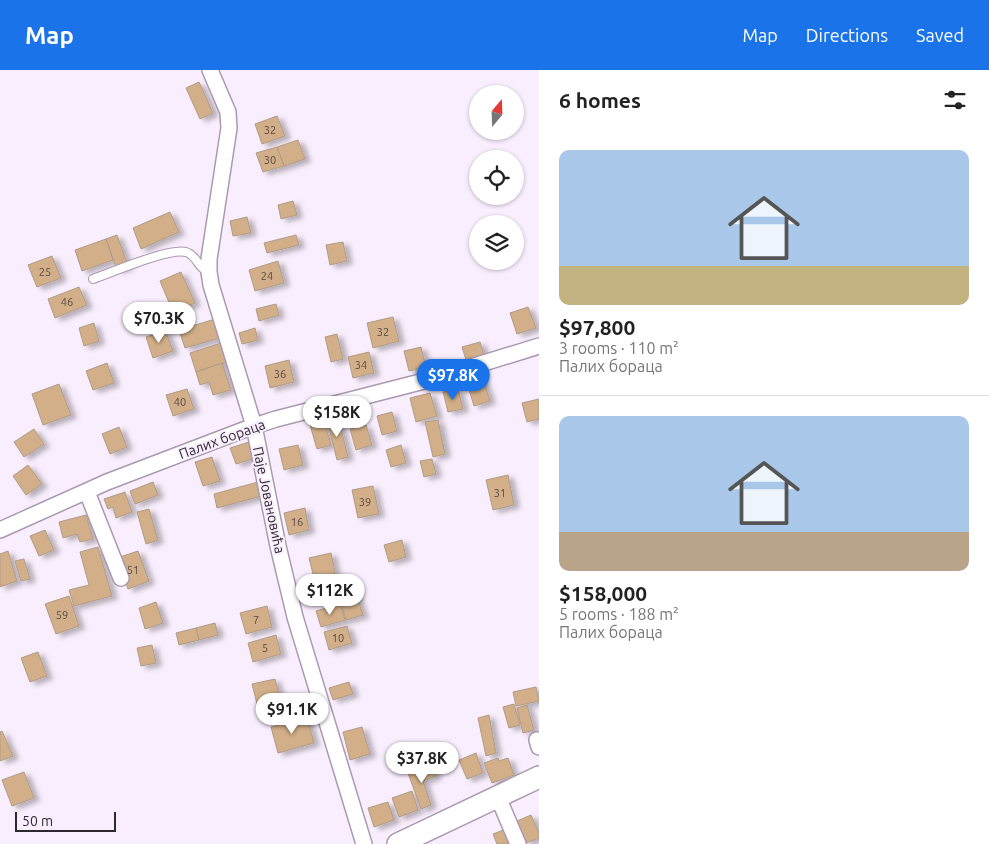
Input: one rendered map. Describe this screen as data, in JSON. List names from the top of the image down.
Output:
{
  "streets": {
    "street": ["Палих бораца", "Паје Јовановића"]
  },
  "crossings": [
    ["Палих бораца", "Паје Јовановића"]
  ],
  "house_numbers": [
    "32",
    "30",
    "25",
    "24",
    "46",
    "32",
    "34",
    "36",
    "40",
    "31",
    "39",
    "16",
    "51",
    "59",
    "7",
    "10",
    "5"
  ],
  "scale_bar": "50 m",
  "north": "top",
  "page": {
    "header": "Map",
    "nav": ["Map", "Directions", "Saved"],
    "heading": "6 homes",
    "list": [
      {
        "name": "$97,800",
        "note": "3 rooms · 110 m² · Палих бораца"
      },
      {
        "name": "$158,000",
        "note": "5 rooms · 188 m² · Палих бораца"
      }
    ],
    "price": [
      "$70.3K",
      "$97.8K",
      "$158K",
      "$112K",
      "$91.1K",
      "$37.8K"
    ],
    "scale": "50 m"
  }
}
